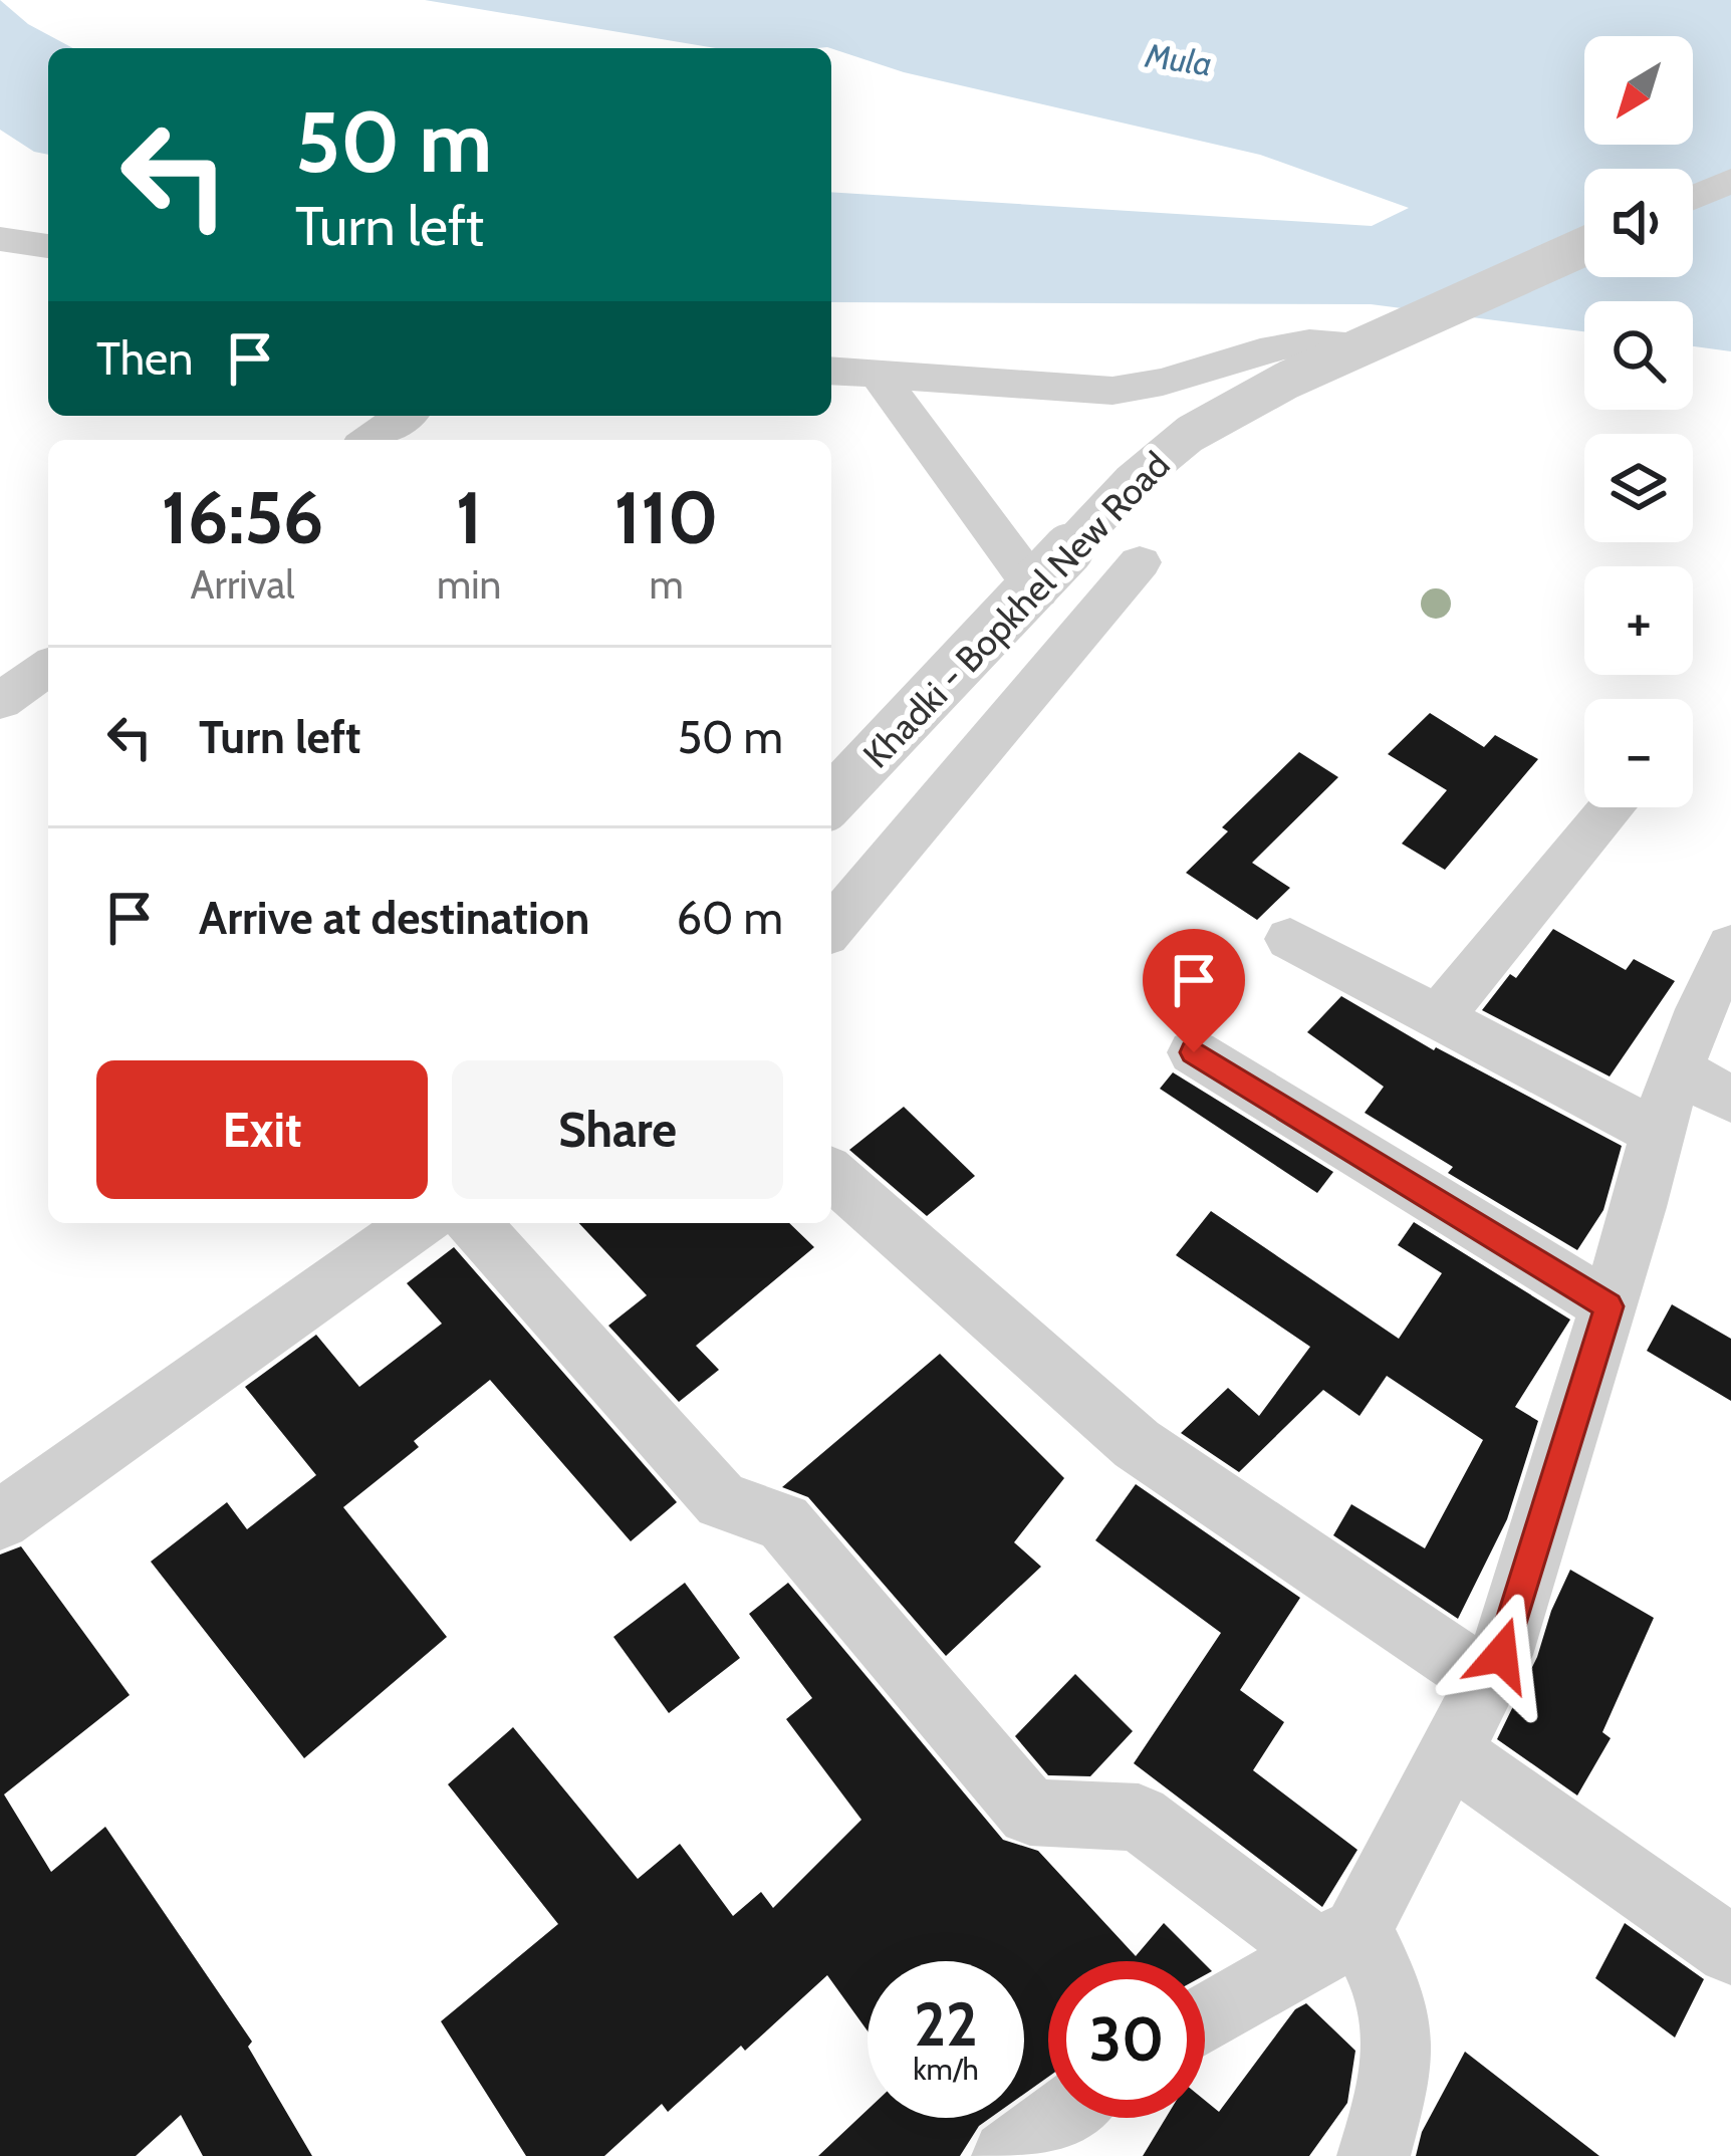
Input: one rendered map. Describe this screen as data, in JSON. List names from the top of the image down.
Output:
{
  "streets": {
    "street": ["Khadki - Bopkhel New Road"]
  },
  "water": ["Mula"],
  "north": "bottom left",
  "page": {
    "map_buttons": ["+", "−"],
    "turn": ["50 m", "Turn left"],
    "then": "Then",
    "eta": [
      "16:56",
      "Arrival",
      "1",
      "min",
      "110",
      "m"
    ],
    "list": [
      {
        "name": "Turn left",
        "value": "50 m"
      },
      {
        "name": "Arrive at destination",
        "value": "60 m"
      }
    ],
    "buttons": ["Exit", "Share"],
    "speed": "22 km/h",
    "limit": "30"
  }
}
